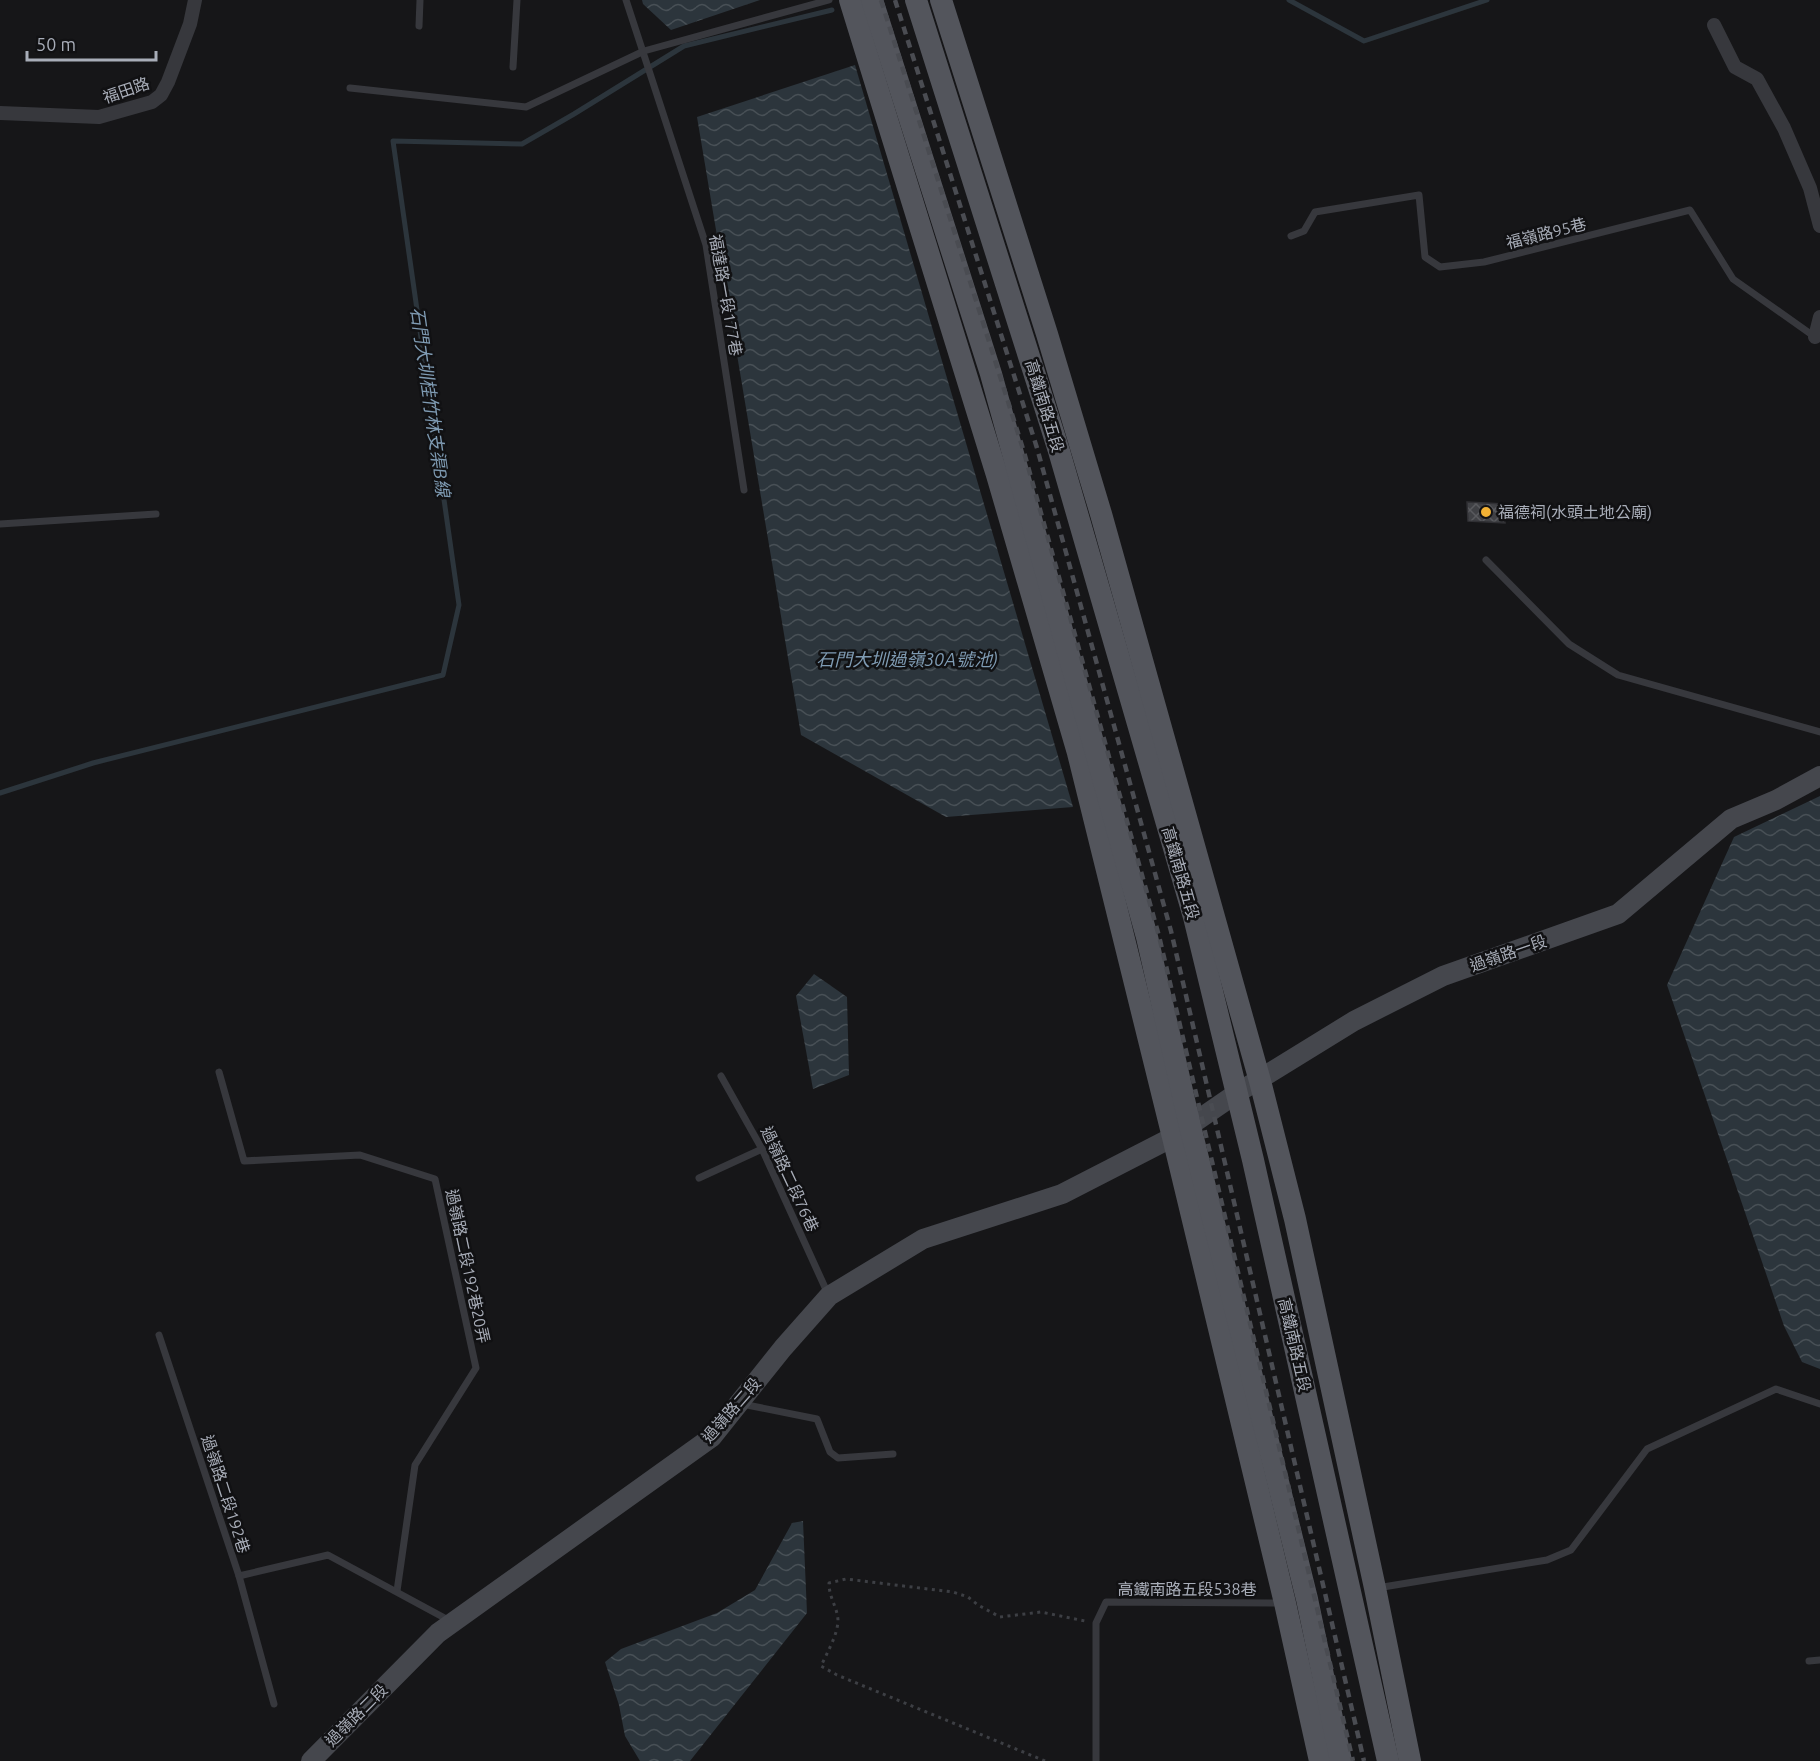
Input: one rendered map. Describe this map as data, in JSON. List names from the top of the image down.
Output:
{
  "streets": {
    "main road": ["高鐵南路五段"],
    "street": ["福田路", "過嶺路一段", "過嶺路二段"],
    "lane": [
      "福嶺路95巷",
      "福達路一段177巷",
      "過嶺路二段76巷",
      "過嶺路二段192巷20弄",
      "過嶺路二段192巷",
      "高鐵南路五段538巷"
    ]
  },
  "crossings": [
    ["高鐵南路五段", "過嶺路一段"],
    ["過嶺路一段", "過嶺路二段"],
    ["過嶺路二段76巷", "過嶺路二段"],
    ["過嶺路二段192巷20弄", "過嶺路二段192巷"],
    ["過嶺路二段", "過嶺路二段192巷"]
  ],
  "water": ["石門大圳桂竹林支渠B線", "石門大圳過嶺30A號池)"],
  "places": ["福德祠(水頭土地公廟)"],
  "scale_bar": "50 m"
}
